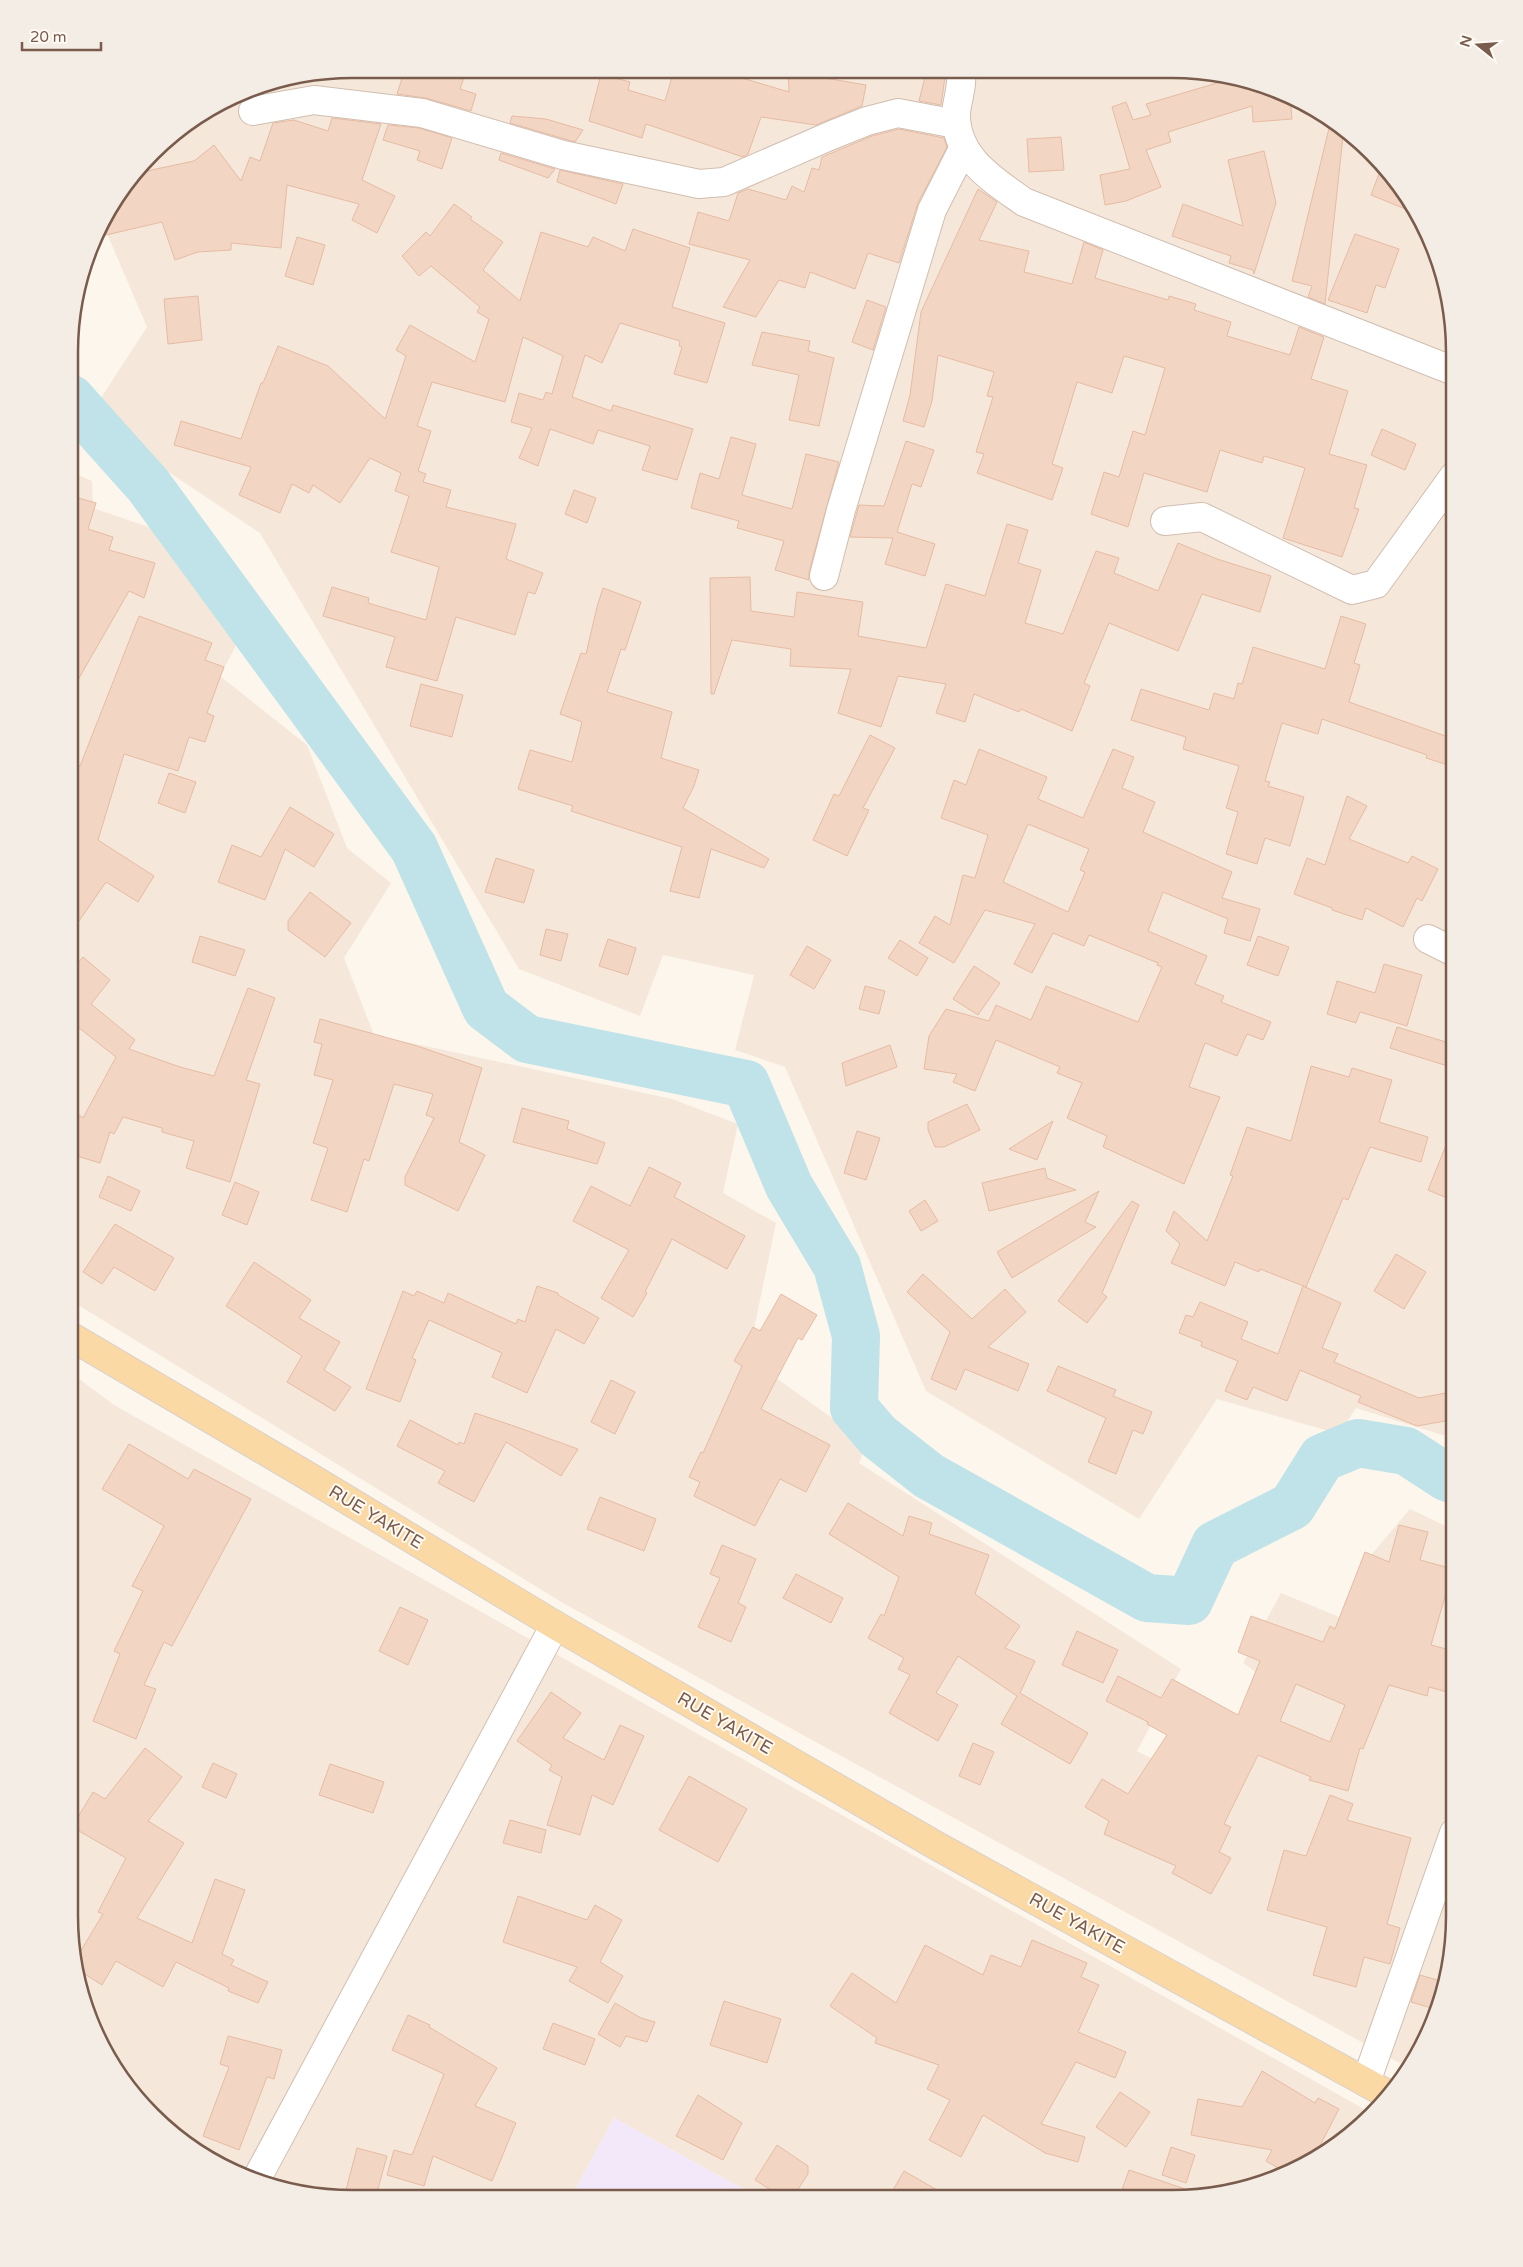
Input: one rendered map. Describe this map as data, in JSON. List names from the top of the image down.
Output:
{
  "streets": {
    "main road": ["RUE YAKITE"]
  },
  "scale_bar": "20 m",
  "north": "left"
}
